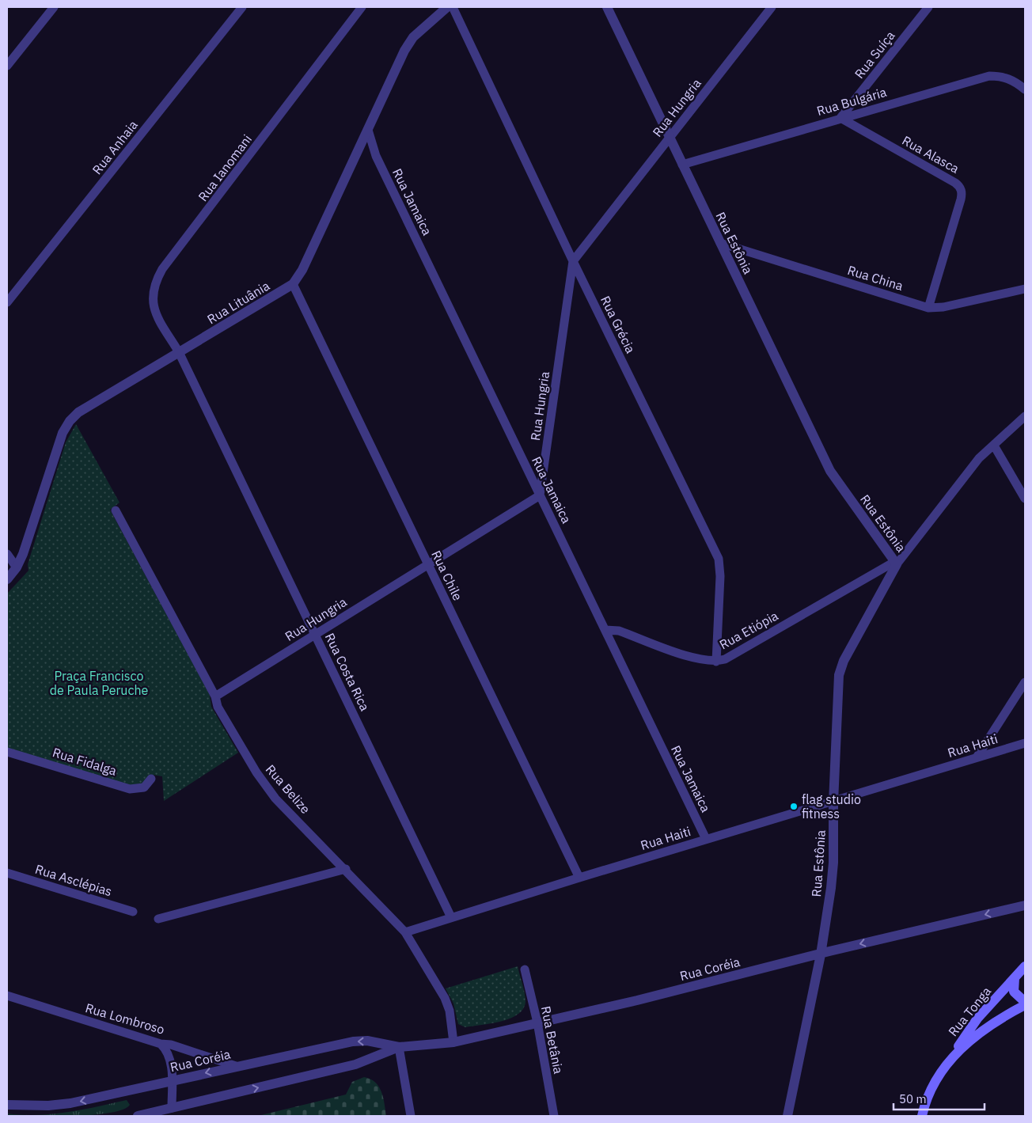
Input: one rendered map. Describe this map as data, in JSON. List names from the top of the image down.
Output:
{
  "streets": {
    "main road": ["Rua Tonga"],
    "street": [
      "Rua Suíça",
      "Rua Bulgária",
      "Rua Hungria",
      "Rua Anhaia",
      "Rua Alasca",
      "Rua Ianomani",
      "Rua Jamaica",
      "Rua Estônia",
      "Rua China",
      "Rua Lituânia",
      "Rua Grécia",
      "Rua Chile",
      "Rua Etiópia",
      "Rua Costa Rica",
      "Rua Haiti",
      "Rua Fidalga",
      "Rua Belize",
      "Rua Asclépias",
      "Rua Coréia",
      "Rua Lombroso",
      "Rua Betânia"
    ]
  },
  "crossings": [
    ["Rua Suíça", "Rua Bulgária"],
    ["Rua Suíça", "Rua Alasca"],
    ["Rua Bulgária", "Rua Alasca"],
    ["Rua Bulgária", "Rua Estônia"],
    ["Rua Hungria", "Rua Jamaica"],
    ["Rua Hungria", "Rua Estônia"],
    ["Rua Hungria", "Rua Grécia"],
    ["Rua Hungria", "Rua Chile"],
    ["Rua Hungria", "Rua Costa Rica"],
    ["Rua Hungria", "Rua Belize"],
    ["Rua Alasca", "Rua China"],
    ["Rua Ianomani", "Rua Lituânia"],
    ["Rua Ianomani", "Rua Costa Rica"],
    ["Rua Jamaica", "Rua Lituânia"],
    ["Rua Jamaica", "Rua Etiópia"],
    ["Rua Jamaica", "Rua Haiti"],
    ["Rua Estônia", "Rua China"],
    ["Rua Estônia", "Rua Etiópia"],
    ["Rua Estônia", "Rua Haiti"],
    ["Rua Estônia", "Rua Coréia"],
    ["Rua Lituânia", "Rua Chile"],
    ["Rua Lituânia", "Rua Costa Rica"],
    ["Rua Grécia", "Rua Etiópia"],
    ["Rua Chile", "Rua Haiti"],
    ["Rua Costa Rica", "Rua Haiti"],
    ["Rua Haiti", "Rua Belize"],
    ["Rua Belize", "Rua Coréia"],
    ["Rua Coréia", "Rua Lombroso"],
    ["Rua Coréia", "Rua Betânia"]
  ],
  "parks": ["Praça Francisco de Paula Peruche"],
  "places": ["flag studio fitness"],
  "scale_bar": "50 m"
}
